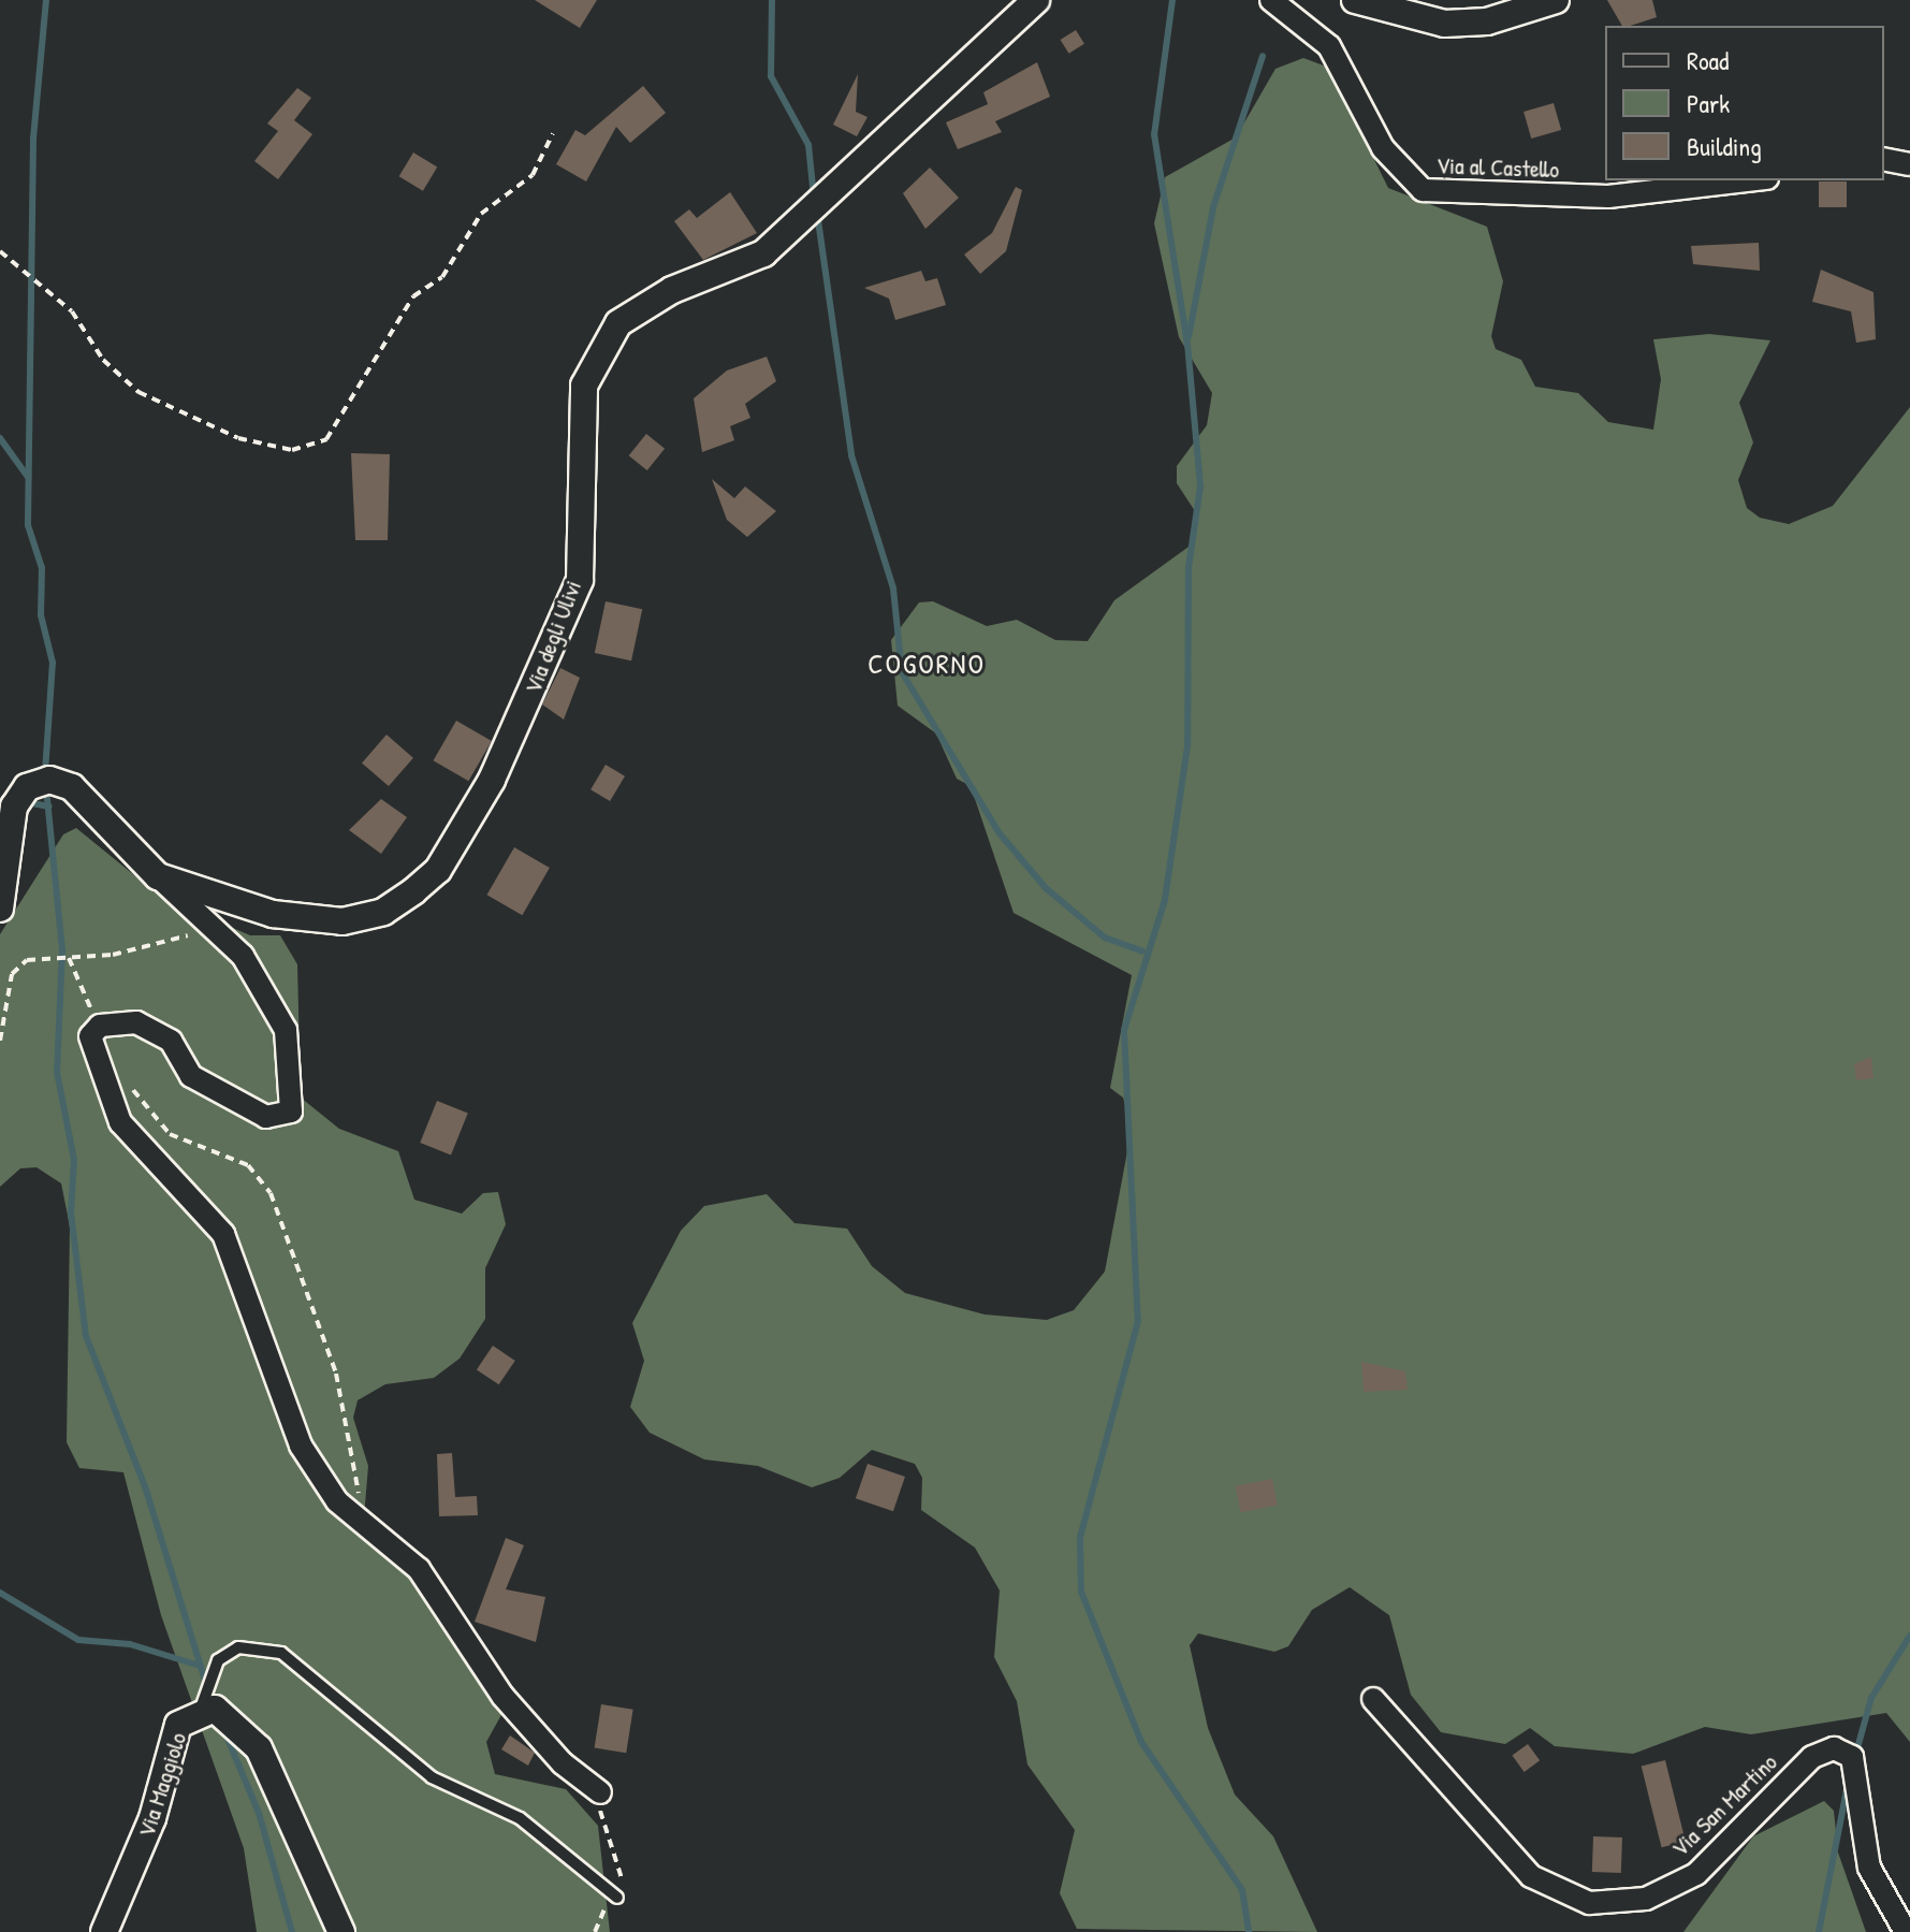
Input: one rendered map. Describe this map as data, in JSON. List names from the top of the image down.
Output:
{
  "streets": {
    "street": [
      "Via al Castello",
      "Via degli Ulivi",
      "Via Maggiolo",
      "Via San Martino"
    ]
  },
  "districts": ["COGORNO"],
  "legend": ["Road", "Park", "Building"]
}
